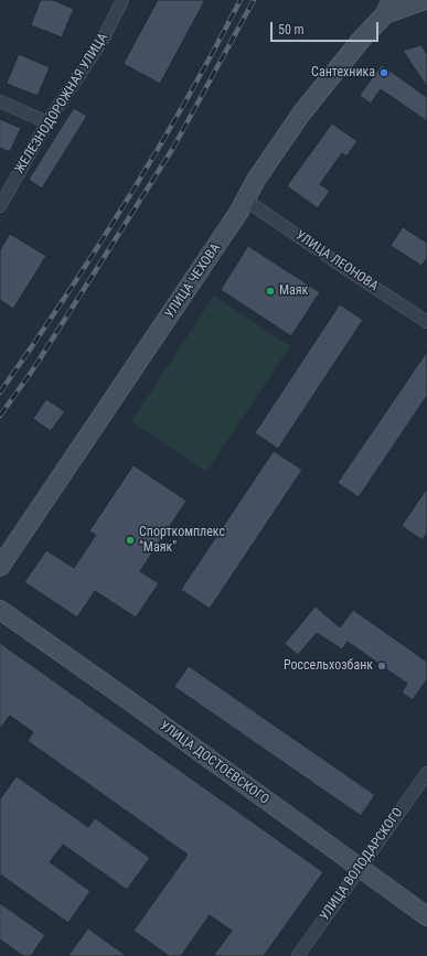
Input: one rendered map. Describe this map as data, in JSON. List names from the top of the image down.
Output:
{
  "streets": {
    "street": [
      "ЖЕЛЕЗНОДОРОЖНАЯ УЛИЦА",
      "УЛИЦА ЛЕОНОВА",
      "УЛИЦА ЧЕХОВА",
      "УЛИЦА ДОСТОЕВСКОГО",
      "УЛИЦА ВОЛОДАРСКОГО"
    ]
  },
  "crossings": [
    ["УЛИЦА ЛЕОНОВА", "УЛИЦА ЧЕХОВА"],
    ["УЛИЦА ДОСТОЕВСКОГО", "УЛИЦА ВОЛОДАРСКОГО"]
  ],
  "places": [
    "Сантехника",
    "Маяк",
    "Спорткомплекс \"Маяк\"",
    "Россельхозбанк"
  ],
  "scale_bar": "50 m"
}
